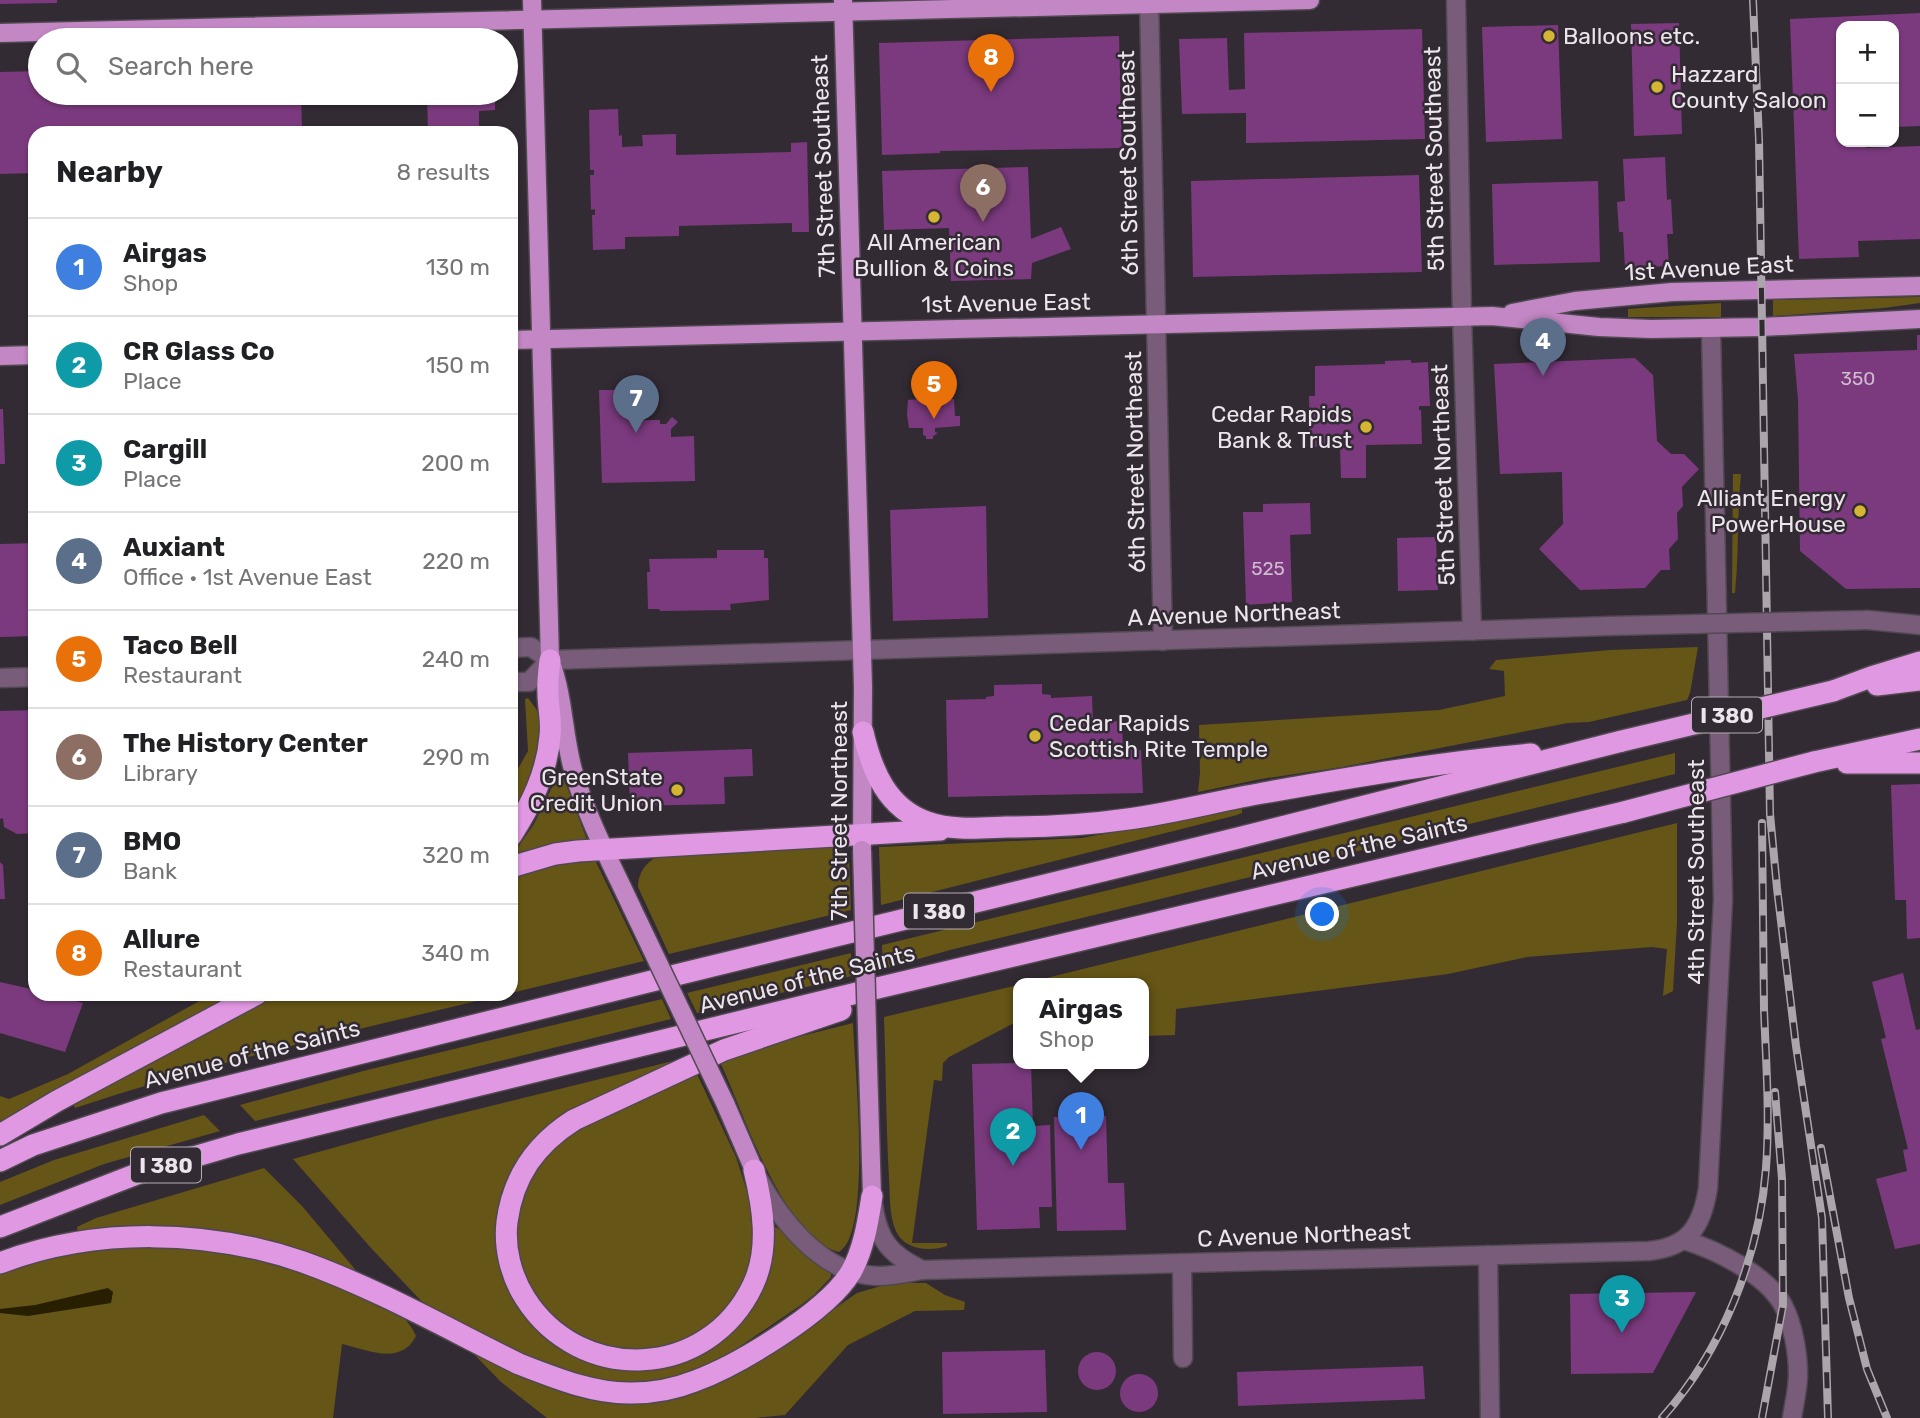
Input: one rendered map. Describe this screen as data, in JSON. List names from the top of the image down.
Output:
{
  "streets": {
    "highway": ["I 380", "Avenue of the Saints"],
    "main road": ["7th Street Southeast", "1st Avenue East", "7th Street Northeast"],
    "street": [
      "5th Street Southeast",
      "6th Street Southeast",
      "6th Street Northeast",
      "5th Street Northeast",
      "A Avenue Northeast",
      "4th Street Southeast",
      "C Avenue Northeast"
    ]
  },
  "crossings": [
    ["5th Street Southeast", "1st Avenue East"],
    ["5th Street Southeast", "5th Street Northeast"],
    ["6th Street Southeast", "1st Avenue East"],
    ["6th Street Southeast", "6th Street Northeast"],
    ["7th Street Southeast", "1st Avenue East"],
    ["7th Street Southeast", "7th Street Northeast"],
    ["1st Avenue East", "6th Street Northeast"],
    ["1st Avenue East", "5th Street Northeast"],
    ["1st Avenue East", "7th Street Northeast"],
    ["1st Avenue East", "4th Street Southeast"],
    ["6th Street Northeast", "A Avenue Northeast"],
    ["5th Street Northeast", "A Avenue Northeast"],
    ["A Avenue Northeast", "7th Street Northeast"],
    ["I 380", "Avenue of the Saints"],
    ["7th Street Northeast", "C Avenue Northeast"],
    ["4th Street Southeast", "C Avenue Northeast"]
  ],
  "places": [
    "Balloons etc.",
    "Hazzard County Saloon",
    "All American Bullion & Coins",
    "Cedar Rapids Bank & Trust",
    "Alliant Energy PowerHouse",
    "Cedar Rapids Scottish Rite Temple",
    "GreenState Credit Union"
  ],
  "house_numbers": ["350", "525"],
  "page": {
    "map_buttons": ["+", "−"],
    "search": "Search here",
    "pins": [
      "8",
      "6",
      "4",
      "5",
      "7",
      "1",
      "2",
      "3"
    ],
    "heading": ["Nearby", "8 results"],
    "list": [
      {
        "mark": "1",
        "name": "Airgas",
        "note": "Shop",
        "value": "130 m"
      },
      {
        "mark": "2",
        "name": "CR Glass Co",
        "note": "Place",
        "value": "150 m"
      },
      {
        "mark": "3",
        "name": "Cargill",
        "note": "Place",
        "value": "200 m"
      },
      {
        "mark": "4",
        "name": "Auxiant",
        "note": "Office · 1st Avenue East",
        "value": "220 m"
      },
      {
        "mark": "5",
        "name": "Taco Bell",
        "note": "Restaurant",
        "value": "240 m"
      },
      {
        "mark": "6",
        "name": "The History Center",
        "note": "Library",
        "value": "290 m"
      },
      {
        "mark": "7",
        "name": "BMO",
        "note": "Bank",
        "value": "320 m"
      },
      {
        "mark": "8",
        "name": "Allure",
        "note": "Restaurant",
        "value": "340 m"
      }
    ],
    "popup": ["Airgas", "Shop"]
  }
}
